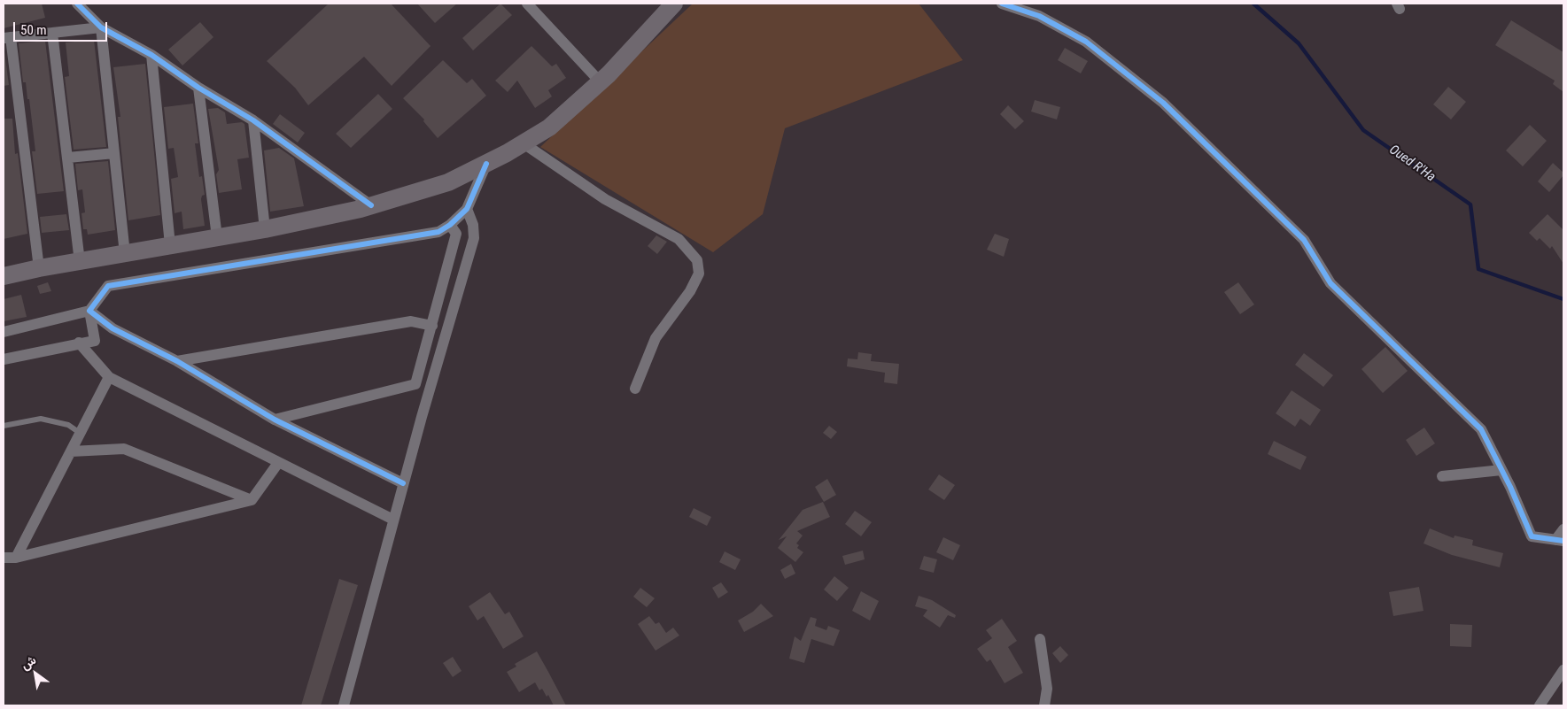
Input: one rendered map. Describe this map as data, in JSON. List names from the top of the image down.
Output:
{
  "water": ["Oued R'Ha"],
  "scale_bar": "50 m",
  "north": "top left"
}
